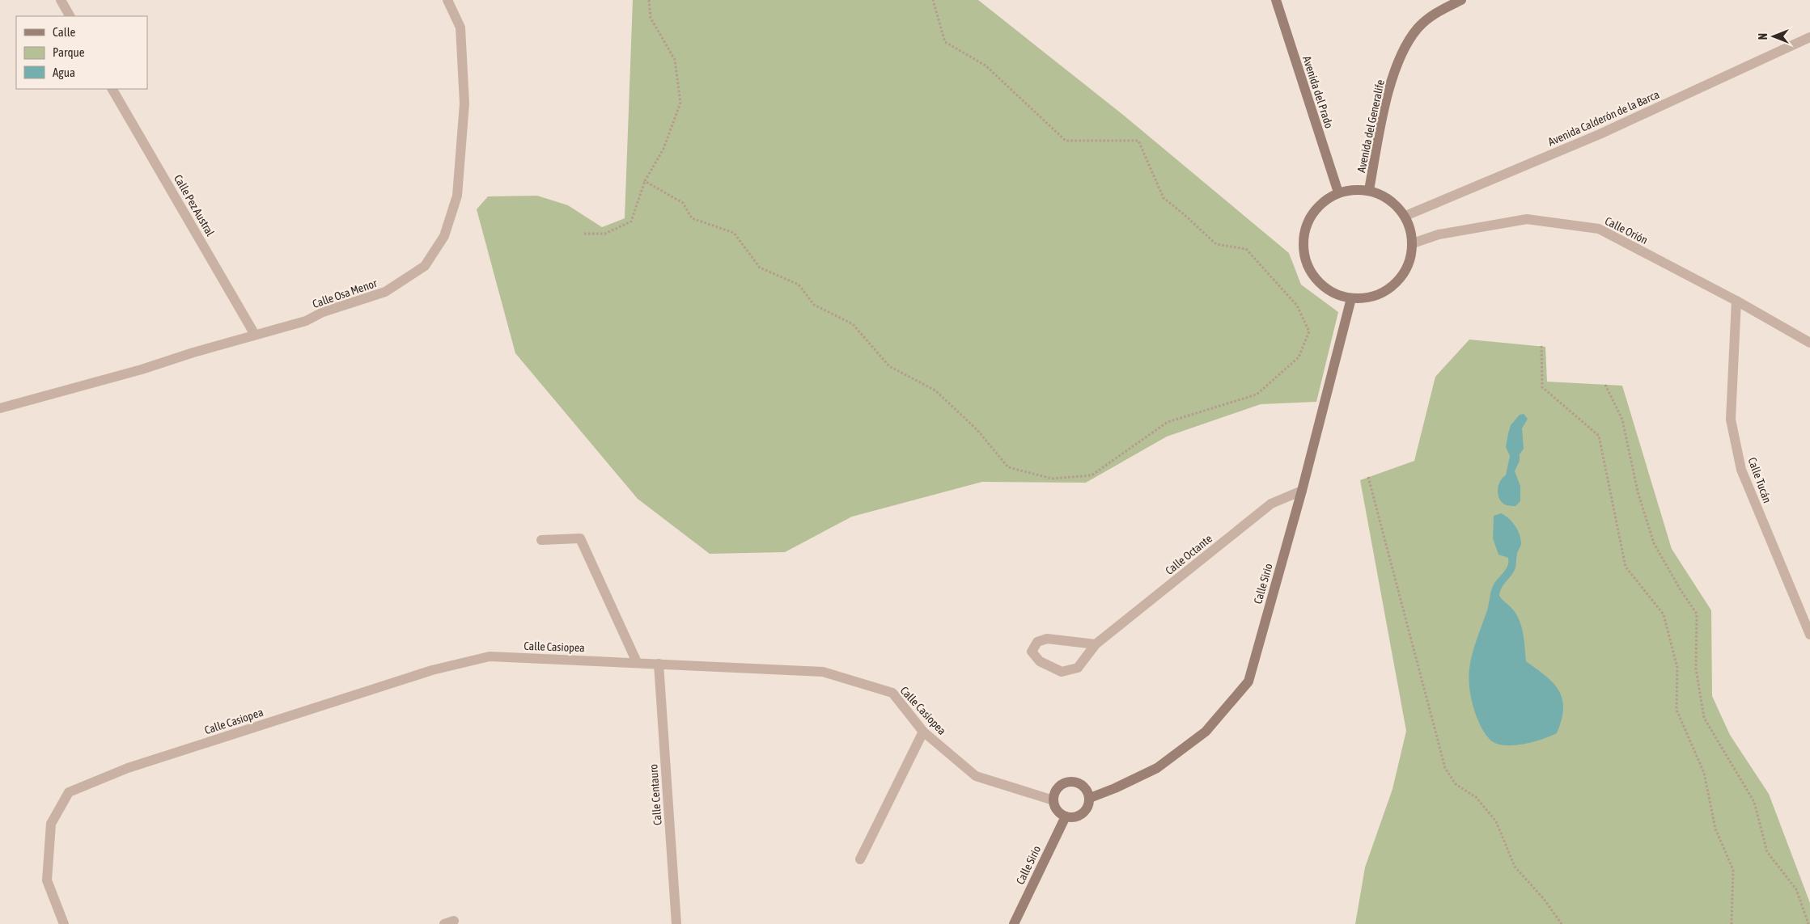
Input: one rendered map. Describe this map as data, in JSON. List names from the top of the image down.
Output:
{
  "streets": {
    "street": [
      "Avenida del Prado",
      "Avenida Calderón de la Barca",
      "Avenida del Generalife",
      "Calle Pez Austral",
      "Calle Orión",
      "Calle Osa Menor",
      "Calle Tucán",
      "Calle Octante",
      "Calle Sirio",
      "Calle Casiopea",
      "Calle Centauro"
    ]
  },
  "crossings": [
    ["Avenida del Prado", "Avenida Calderón de la Barca"],
    ["Avenida del Prado", "Avenida del Generalife"],
    ["Avenida del Prado", "Calle Orión"],
    ["Avenida del Prado", "Calle Sirio"],
    ["Avenida Calderón de la Barca", "Avenida del Generalife"],
    ["Avenida Calderón de la Barca", "Calle Orión"],
    ["Avenida Calderón de la Barca", "Calle Sirio"],
    ["Avenida del Generalife", "Calle Orión"],
    ["Avenida del Generalife", "Calle Sirio"],
    ["Calle Pez Austral", "Calle Osa Menor"],
    ["Calle Orión", "Calle Tucán"],
    ["Calle Orión", "Calle Sirio"],
    ["Calle Octante", "Calle Sirio"],
    ["Calle Sirio", "Calle Casiopea"],
    ["Calle Casiopea", "Calle Centauro"]
  ],
  "legend": ["Calle", "Parque", "Agua"],
  "north": "left"
}
